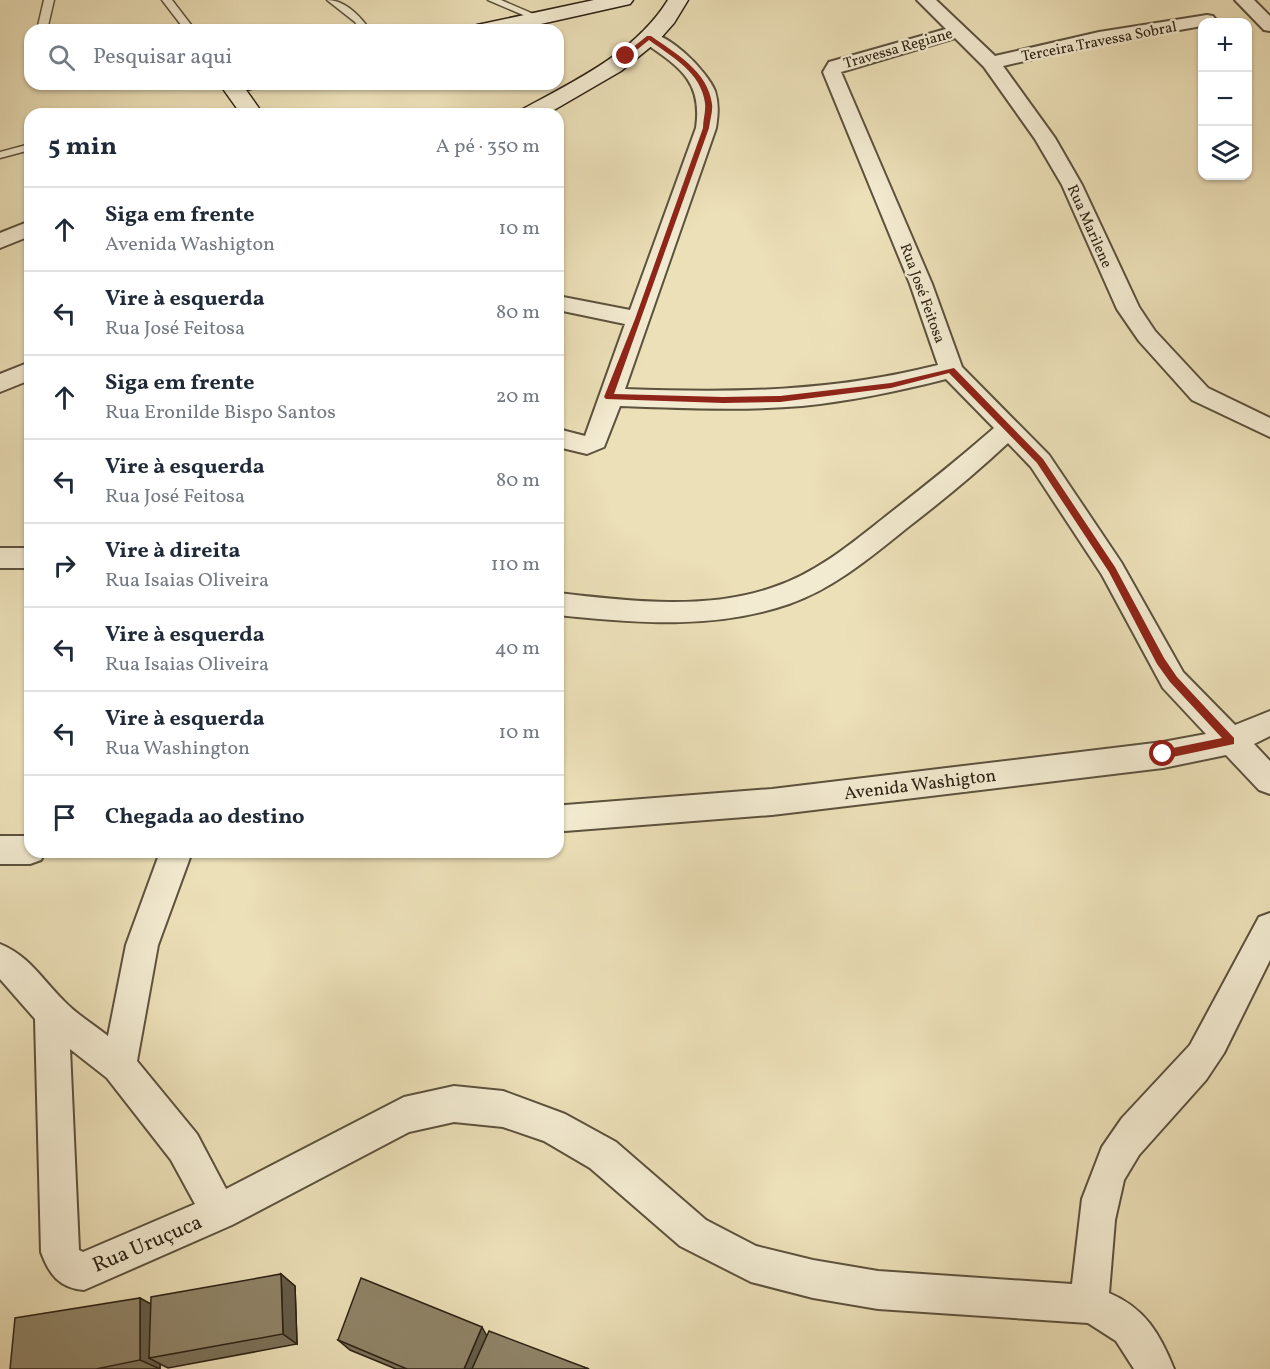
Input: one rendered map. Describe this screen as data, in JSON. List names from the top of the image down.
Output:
{
  "streets": {
    "street": [
      "Terceira Travessa Sobral",
      "Travessa Regiane",
      "Rua Marilene",
      "Rua José Feitosa",
      "Avenida Washigton",
      "Rua Uruçuca"
    ]
  },
  "crossings": [
    ["Terceira Travessa Sobral", "Rua Marilene"],
    ["Travessa Regiane", "Rua Marilene"],
    ["Travessa Regiane", "Rua José Feitosa"]
  ],
  "page": {
    "map_buttons": ["+", "−"],
    "search": "Pesquisar aqui",
    "heading": ["5 min", "A pé · 350 m"],
    "list": [
      ["Siga em frente", "Avenida Washigton", "10 m"],
      ["Vire à esquerda", "Rua José Feitosa", "80 m"],
      ["Siga em frente", "Rua Eronilde Bispo Santos", "20 m"],
      ["Vire à esquerda", "Rua José Feitosa", "80 m"],
      ["Vire à direita", "Rua Isaias Oliveira", "110 m"],
      ["Vire à esquerda", "Rua Isaias Oliveira", "40 m"],
      ["Vire à esquerda", "Rua Washington", "10 m"],
      "Chegada ao destino"
    ]
  }
}
